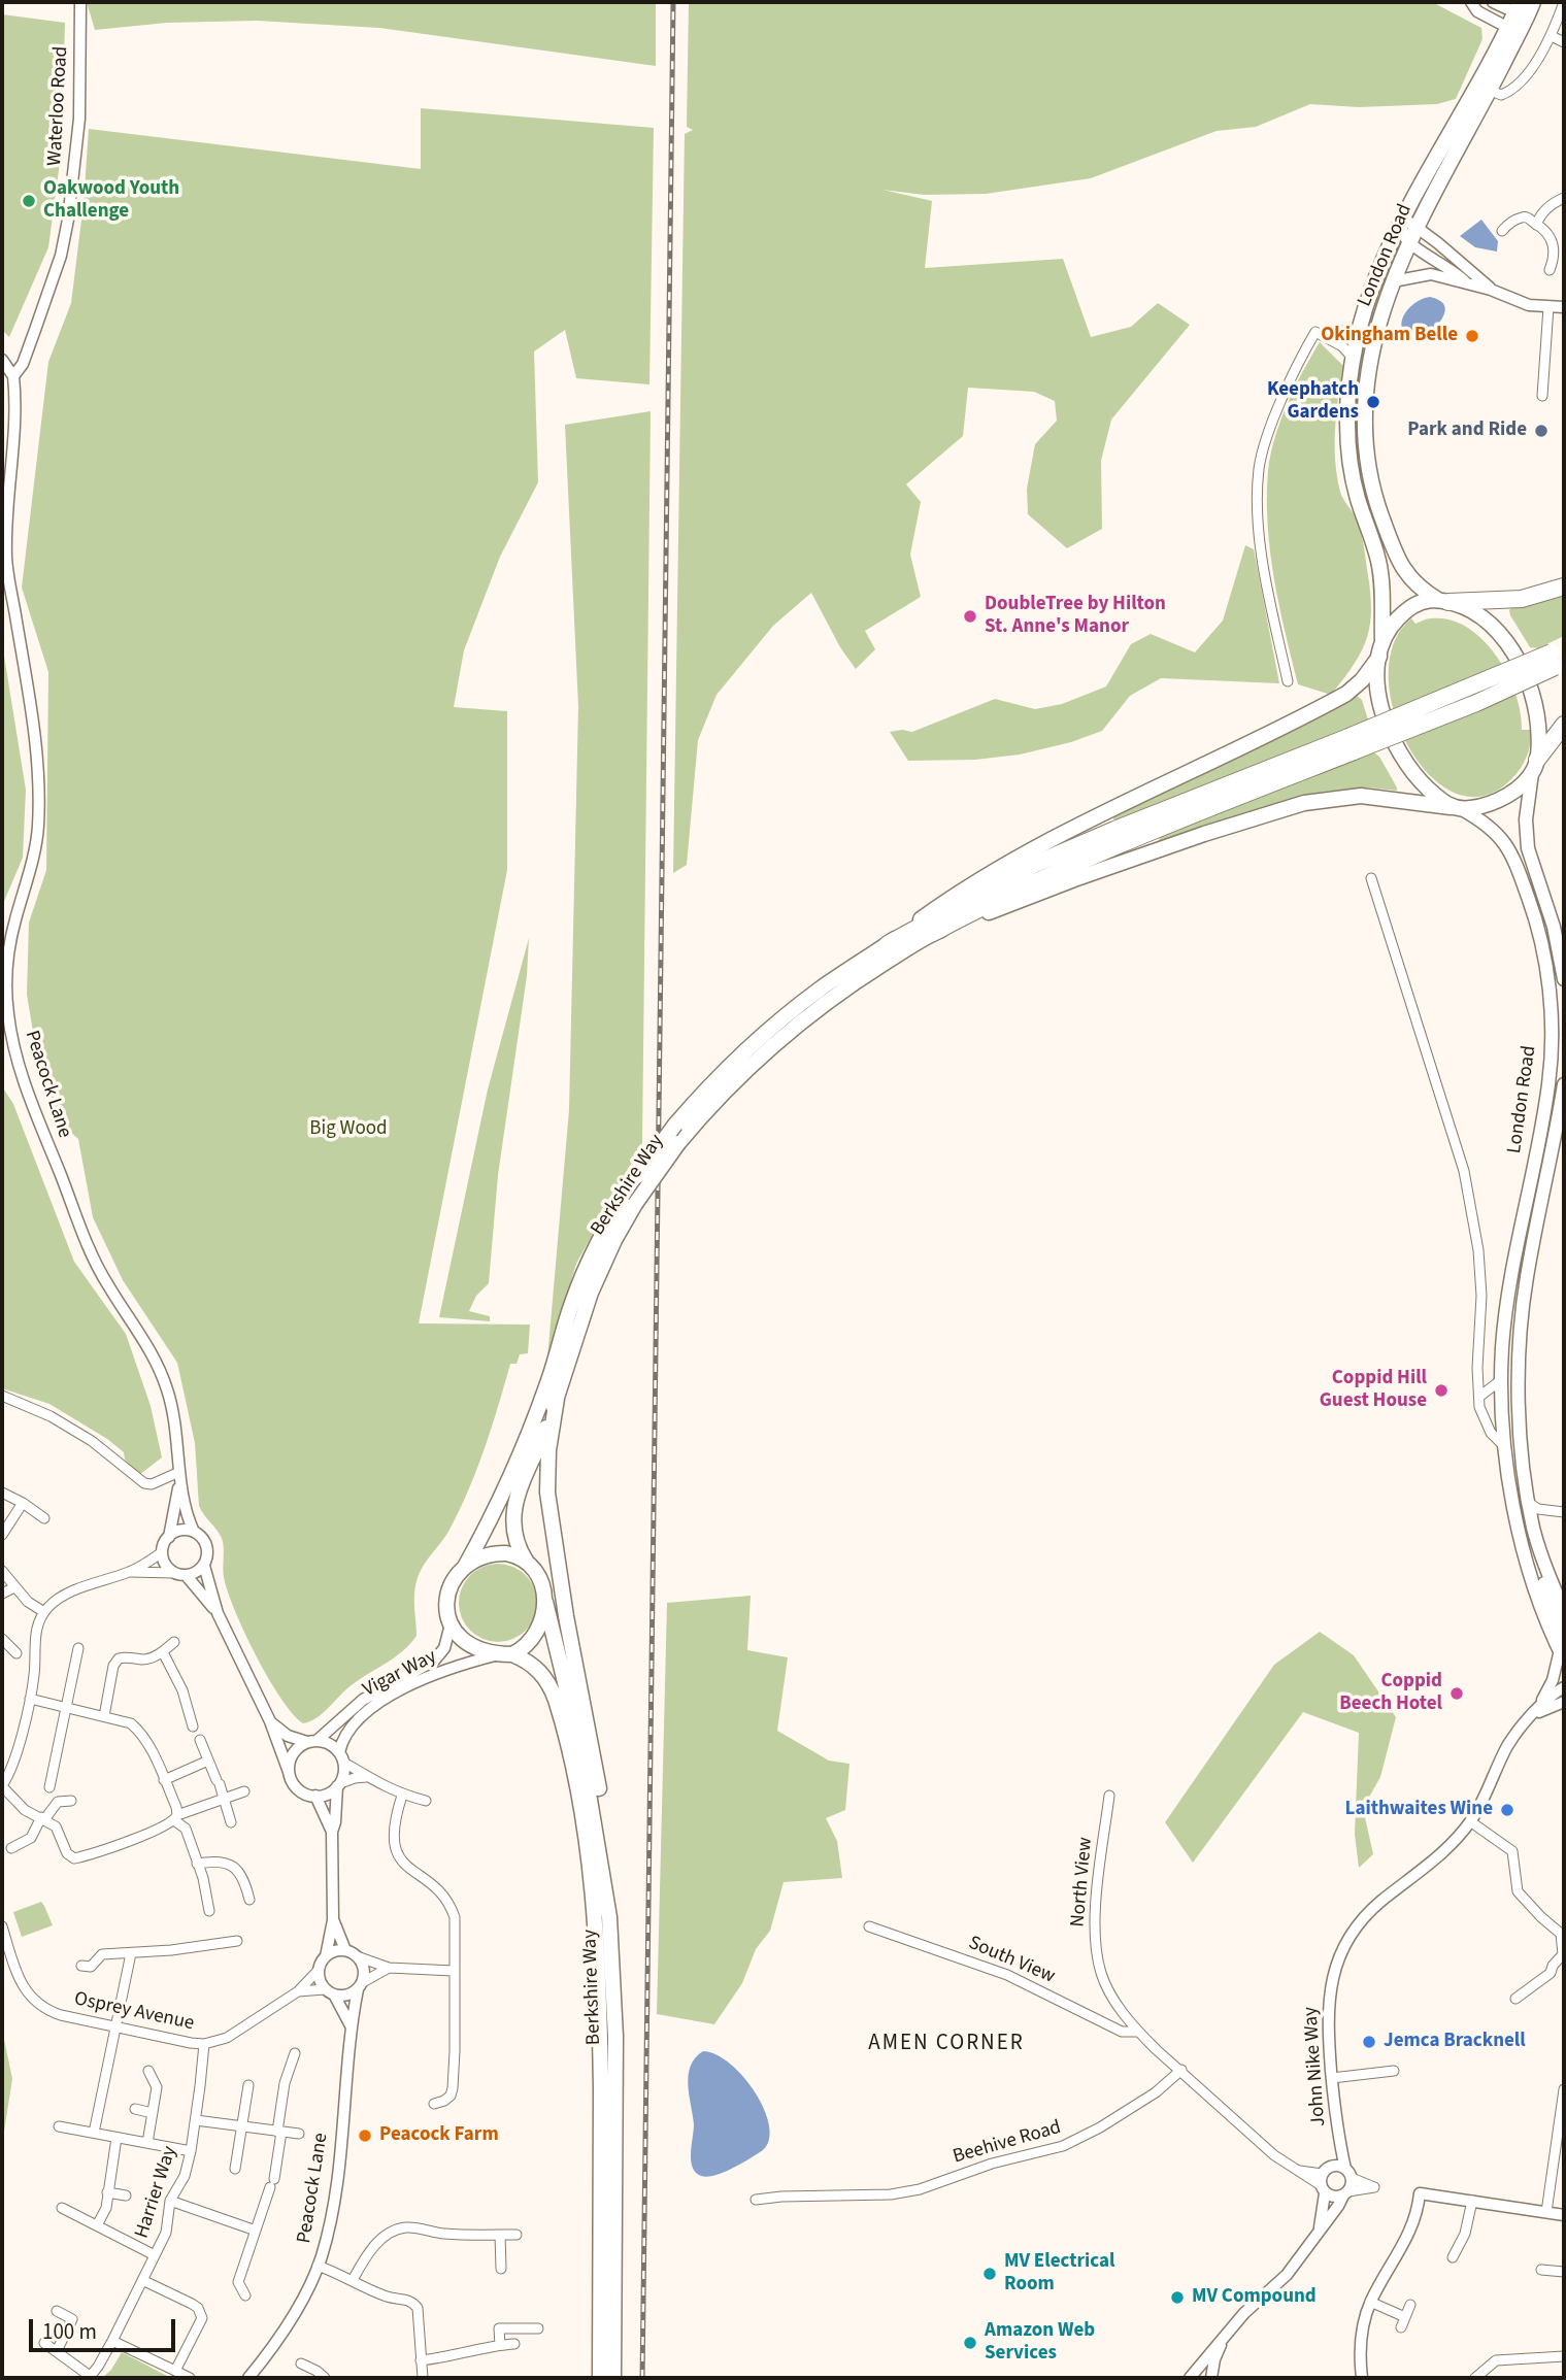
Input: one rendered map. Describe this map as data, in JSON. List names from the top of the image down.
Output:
{
  "streets": {
    "main road": ["London Road", "Berkshire Way"],
    "street": [
      "Waterloo Road",
      "Peacock Lane",
      "Vigar Way",
      "North View",
      "South View",
      "Osprey Avenue",
      "John Nike Way",
      "Beehive Road",
      "Harrier Way"
    ]
  },
  "crossings": [
    ["Waterloo Road", "Peacock Lane"],
    ["London Road", "Berkshire Way"],
    ["London Road", "John Nike Way"],
    ["Peacock Lane", "Osprey Avenue"],
    ["Berkshire Way", "Vigar Way"],
    ["North View", "South View"],
    ["North View", "Beehive Road"],
    ["Osprey Avenue", "Harrier Way"]
  ],
  "districts": ["AMEN CORNER"],
  "parks": ["Big Wood"],
  "places": [
    "Oakwood Youth Challenge",
    "Okingham Belle",
    "Keephatch Gardens",
    "Park and Ride",
    "DoubleTree by Hilton St. Anne's Manor",
    "Coppid Hill Guest House",
    "Coppid Beech Hotel",
    "Laithwaites Wine",
    "Jemca Bracknell",
    "Peacock Farm",
    "MV Electrical Room",
    "MV Compound",
    "Amazon Web Services"
  ],
  "scale_bar": "100 m"
}
